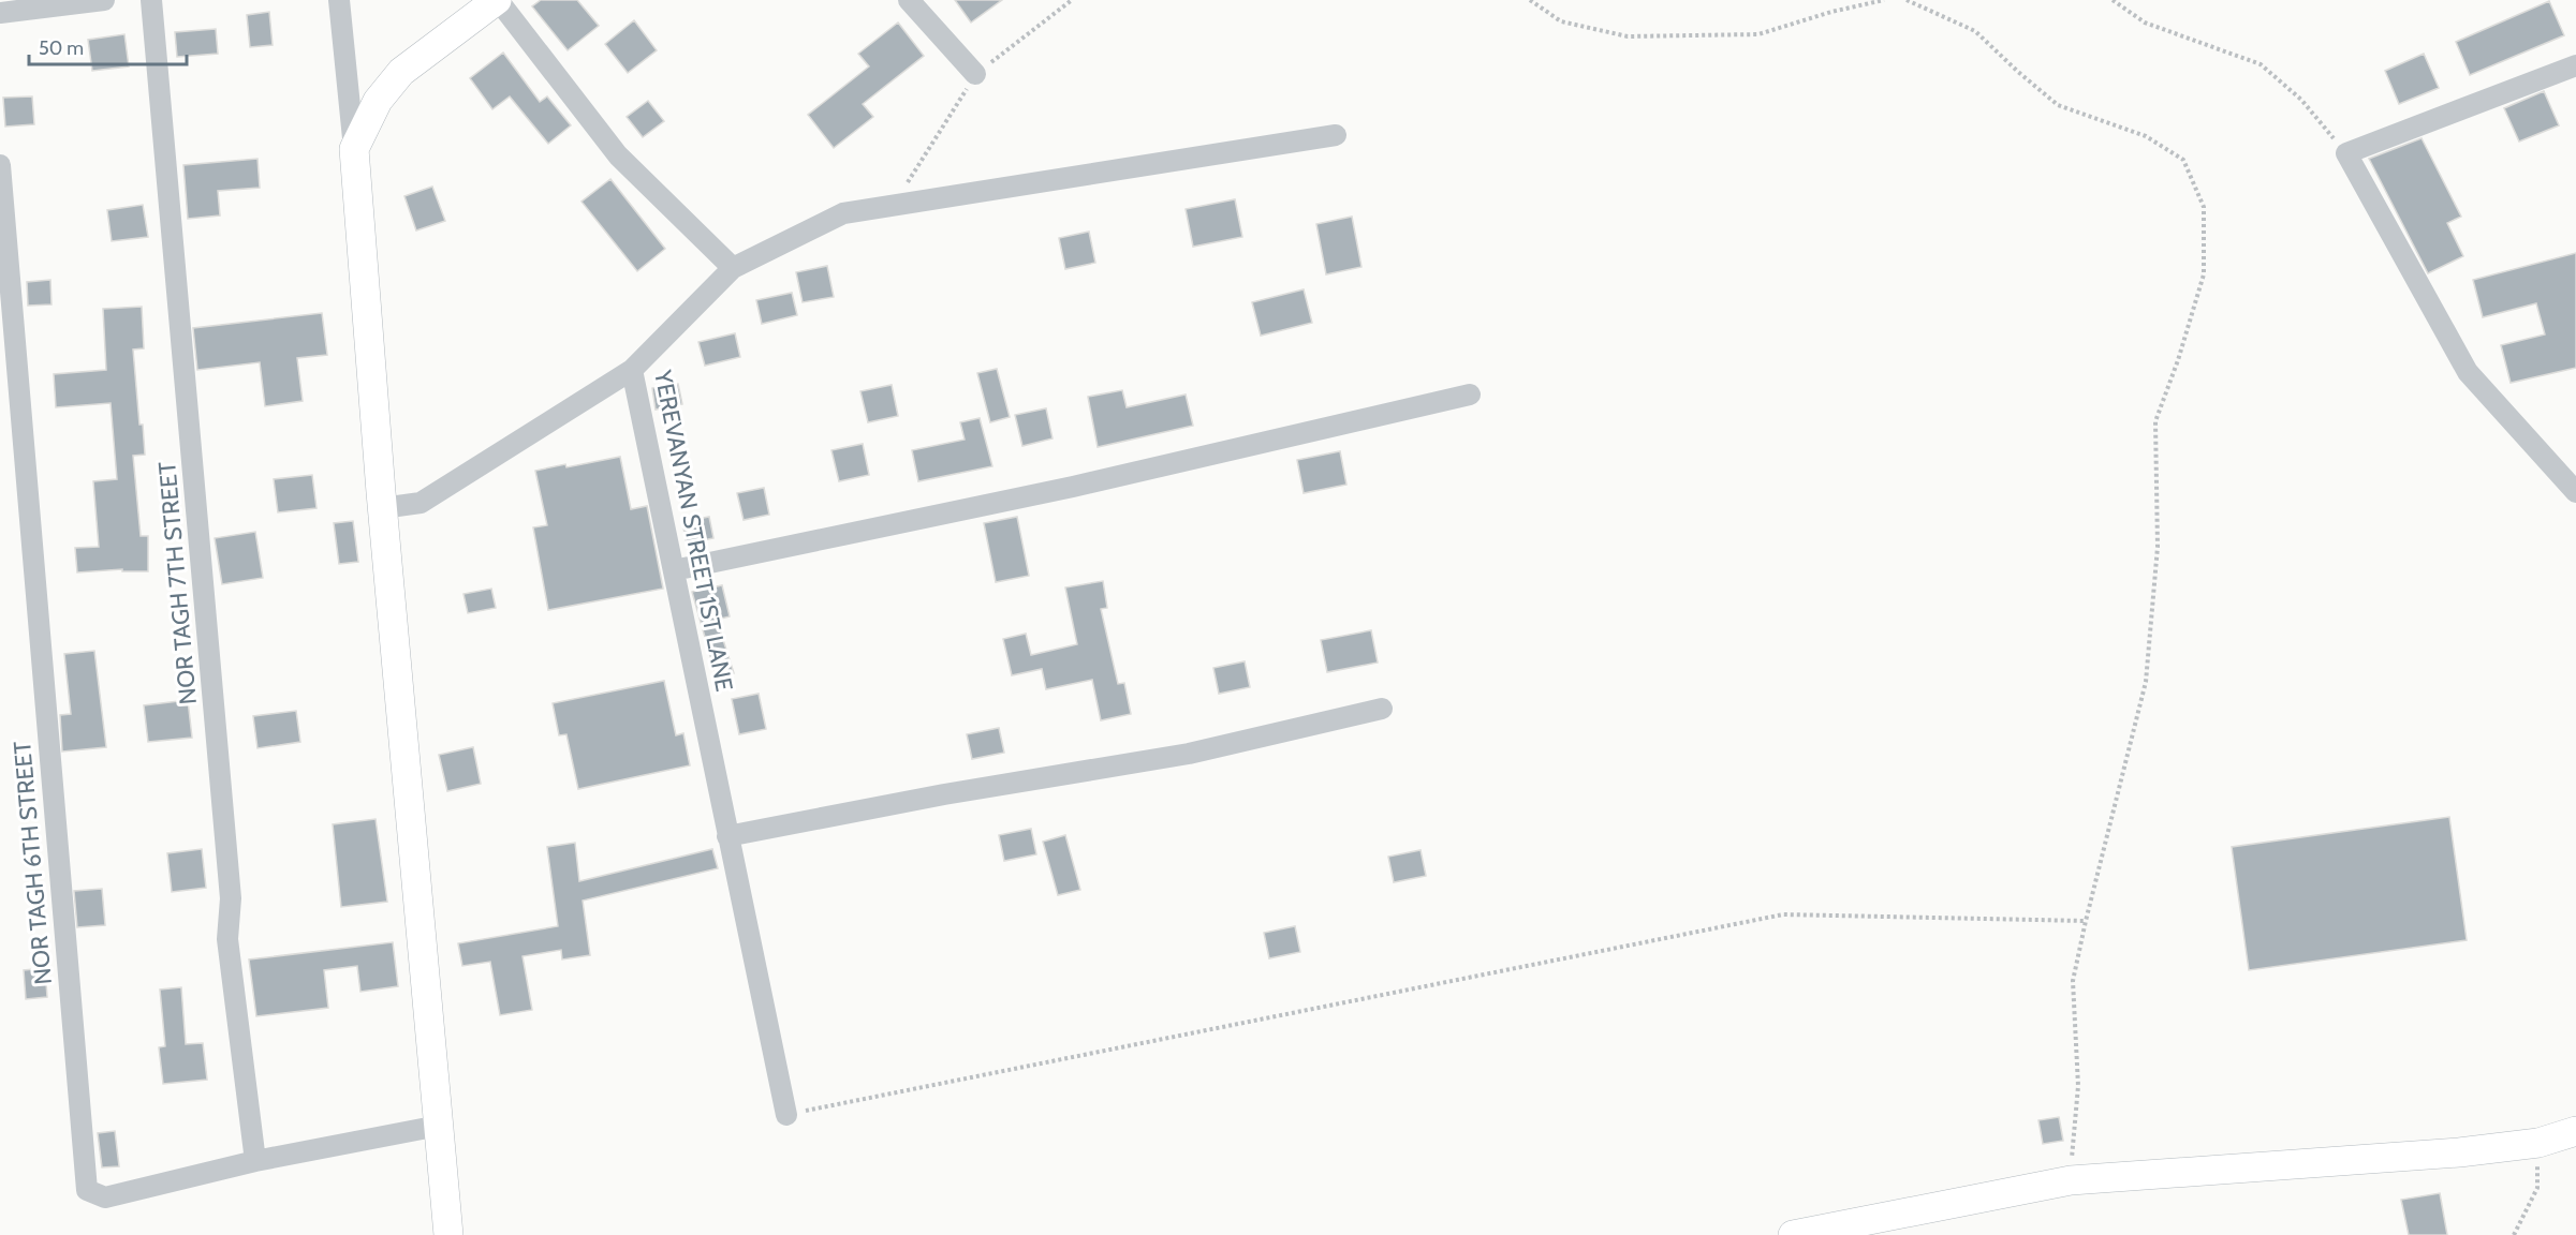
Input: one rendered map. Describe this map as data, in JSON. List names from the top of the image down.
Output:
{
  "streets": {
    "street": ["YEREVANYAN STREET 1ST LANE", "NOR TAGH 7TH STREET", "NOR TAGH 6TH STREET"]
  },
  "crossings": [
    ["NOR TAGH 7TH STREET", "NOR TAGH 6TH STREET"]
  ],
  "scale_bar": "50 m"
}
